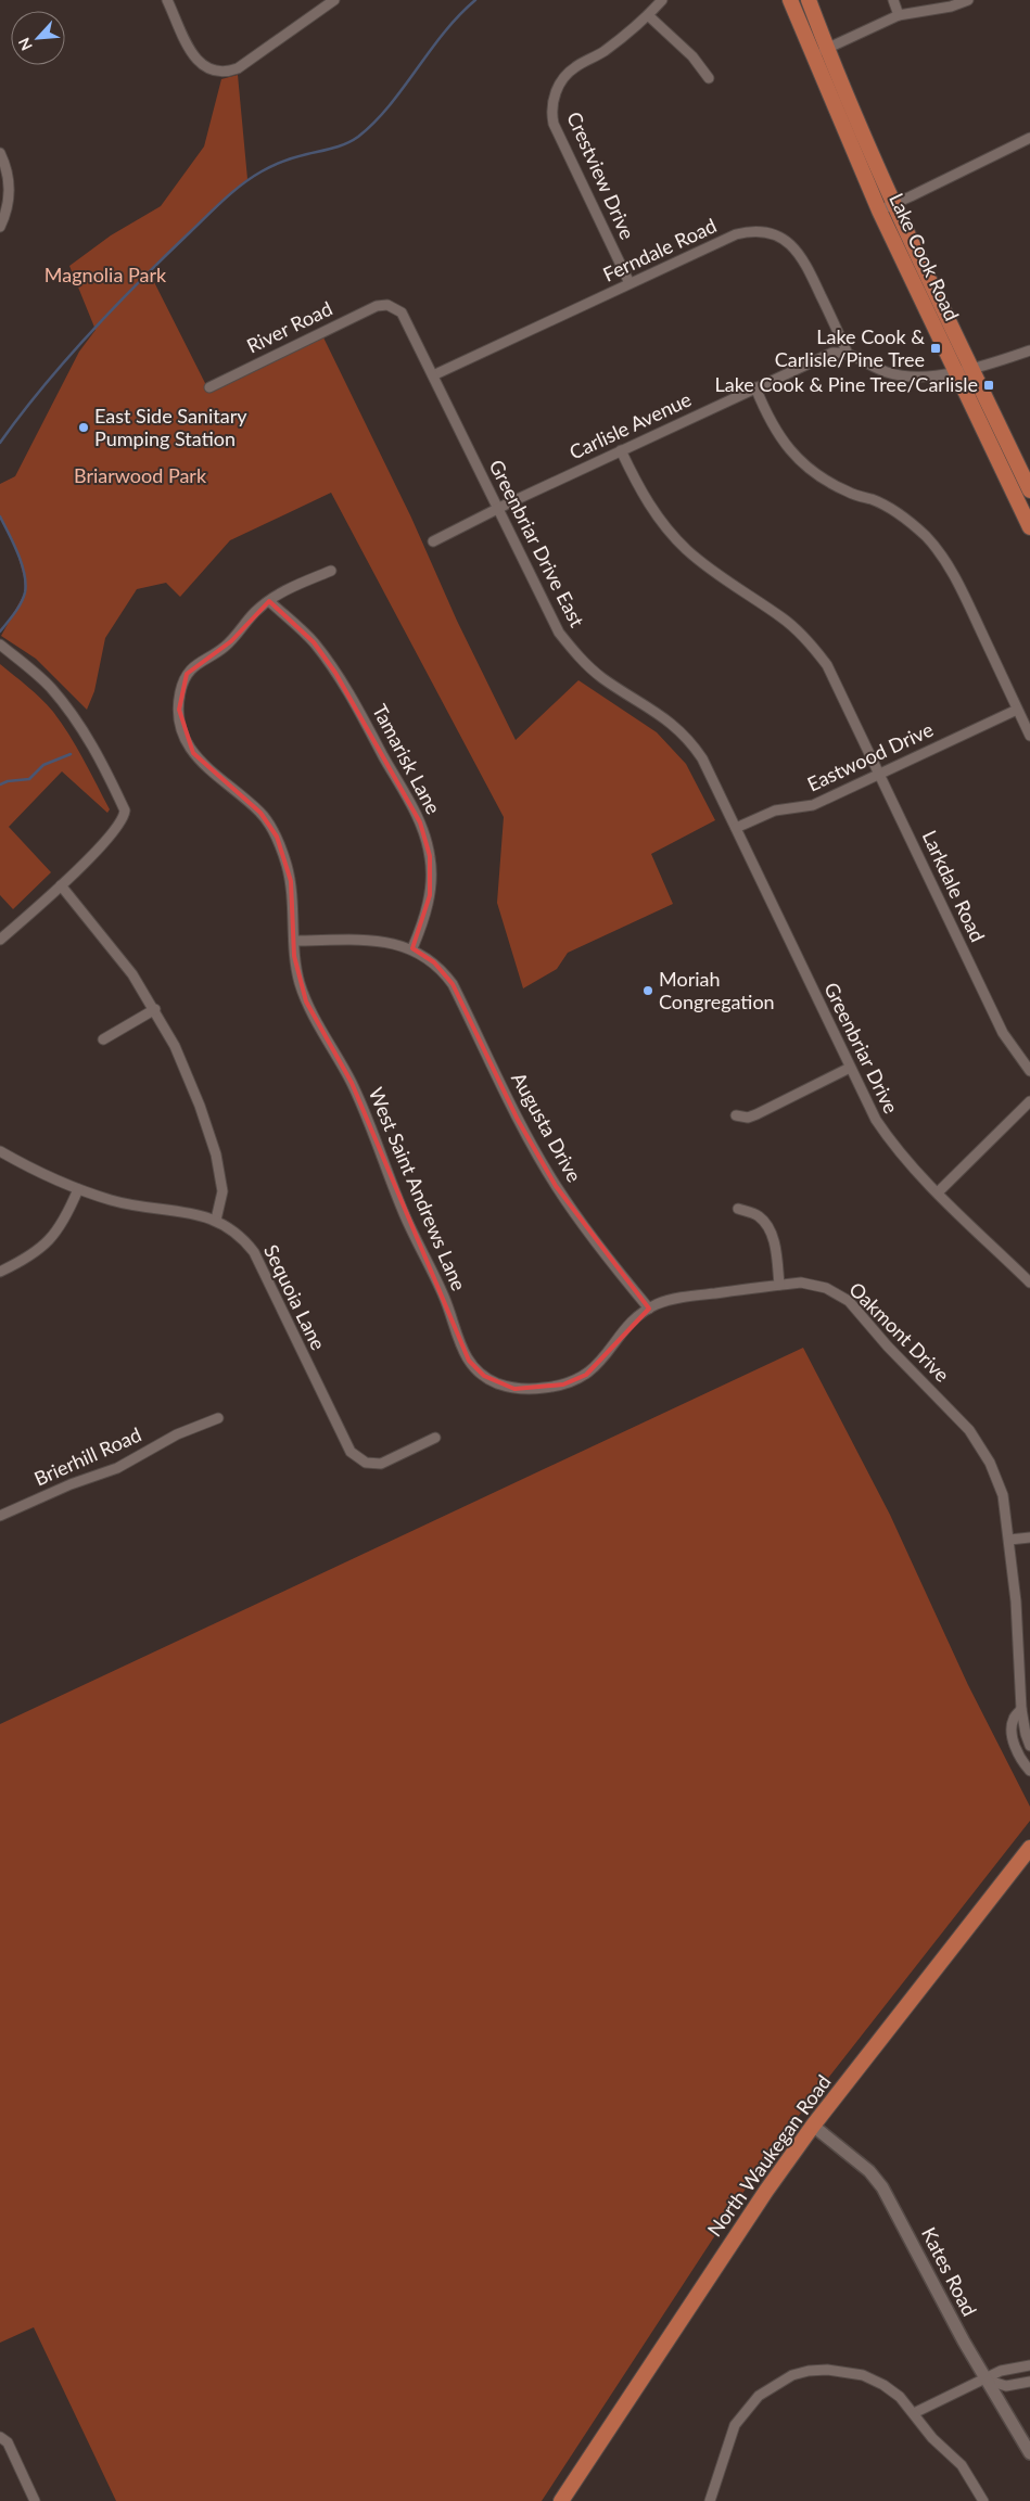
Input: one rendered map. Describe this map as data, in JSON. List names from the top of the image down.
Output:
{
  "streets": {
    "main road": ["Lake Cook Road", "North Waukegan Road"],
    "street": [
      "Crestview Drive",
      "Ferndale Road",
      "River Road",
      "Carlisle Avenue",
      "Greenbriar Drive East",
      "Eastwood Drive",
      "Tamarisk Lane",
      "Larkdale Road",
      "Greenbriar Drive",
      "Augusta Drive",
      "West Saint Andrews Lane",
      "Sequoia Lane",
      "Oakmont Drive",
      "Brierhill Road",
      "Kates Road"
    ]
  },
  "crossings": [
    ["Crestview Drive", "Ferndale Road"],
    ["Ferndale Road", "Carlisle Avenue"],
    ["Ferndale Road", "Greenbriar Drive East"],
    ["River Road", "Greenbriar Drive East"],
    ["Carlisle Avenue", "Greenbriar Drive East"],
    ["Carlisle Avenue", "Larkdale Road"],
    ["Greenbriar Drive East", "Greenbriar Drive"],
    ["Eastwood Drive", "Larkdale Road"],
    ["Eastwood Drive", "Greenbriar Drive"],
    ["Tamarisk Lane", "Augusta Drive"],
    ["Tamarisk Lane", "West Saint Andrews Lane"],
    ["Augusta Drive", "Oakmont Drive"],
    ["West Saint Andrews Lane", "Oakmont Drive"],
    ["North Waukegan Road", "Kates Road"]
  ],
  "parks": ["Magnolia Park", "Briarwood Park"],
  "places": {
    "transit": ["Lake Cook & Carlisle/Pine Tree", "Lake Cook & Pine Tree/Carlisle"],
    "other": ["East Side Sanitary Pumping Station", "Moriah Congregation"]
  },
  "north": "bottom left"
}
